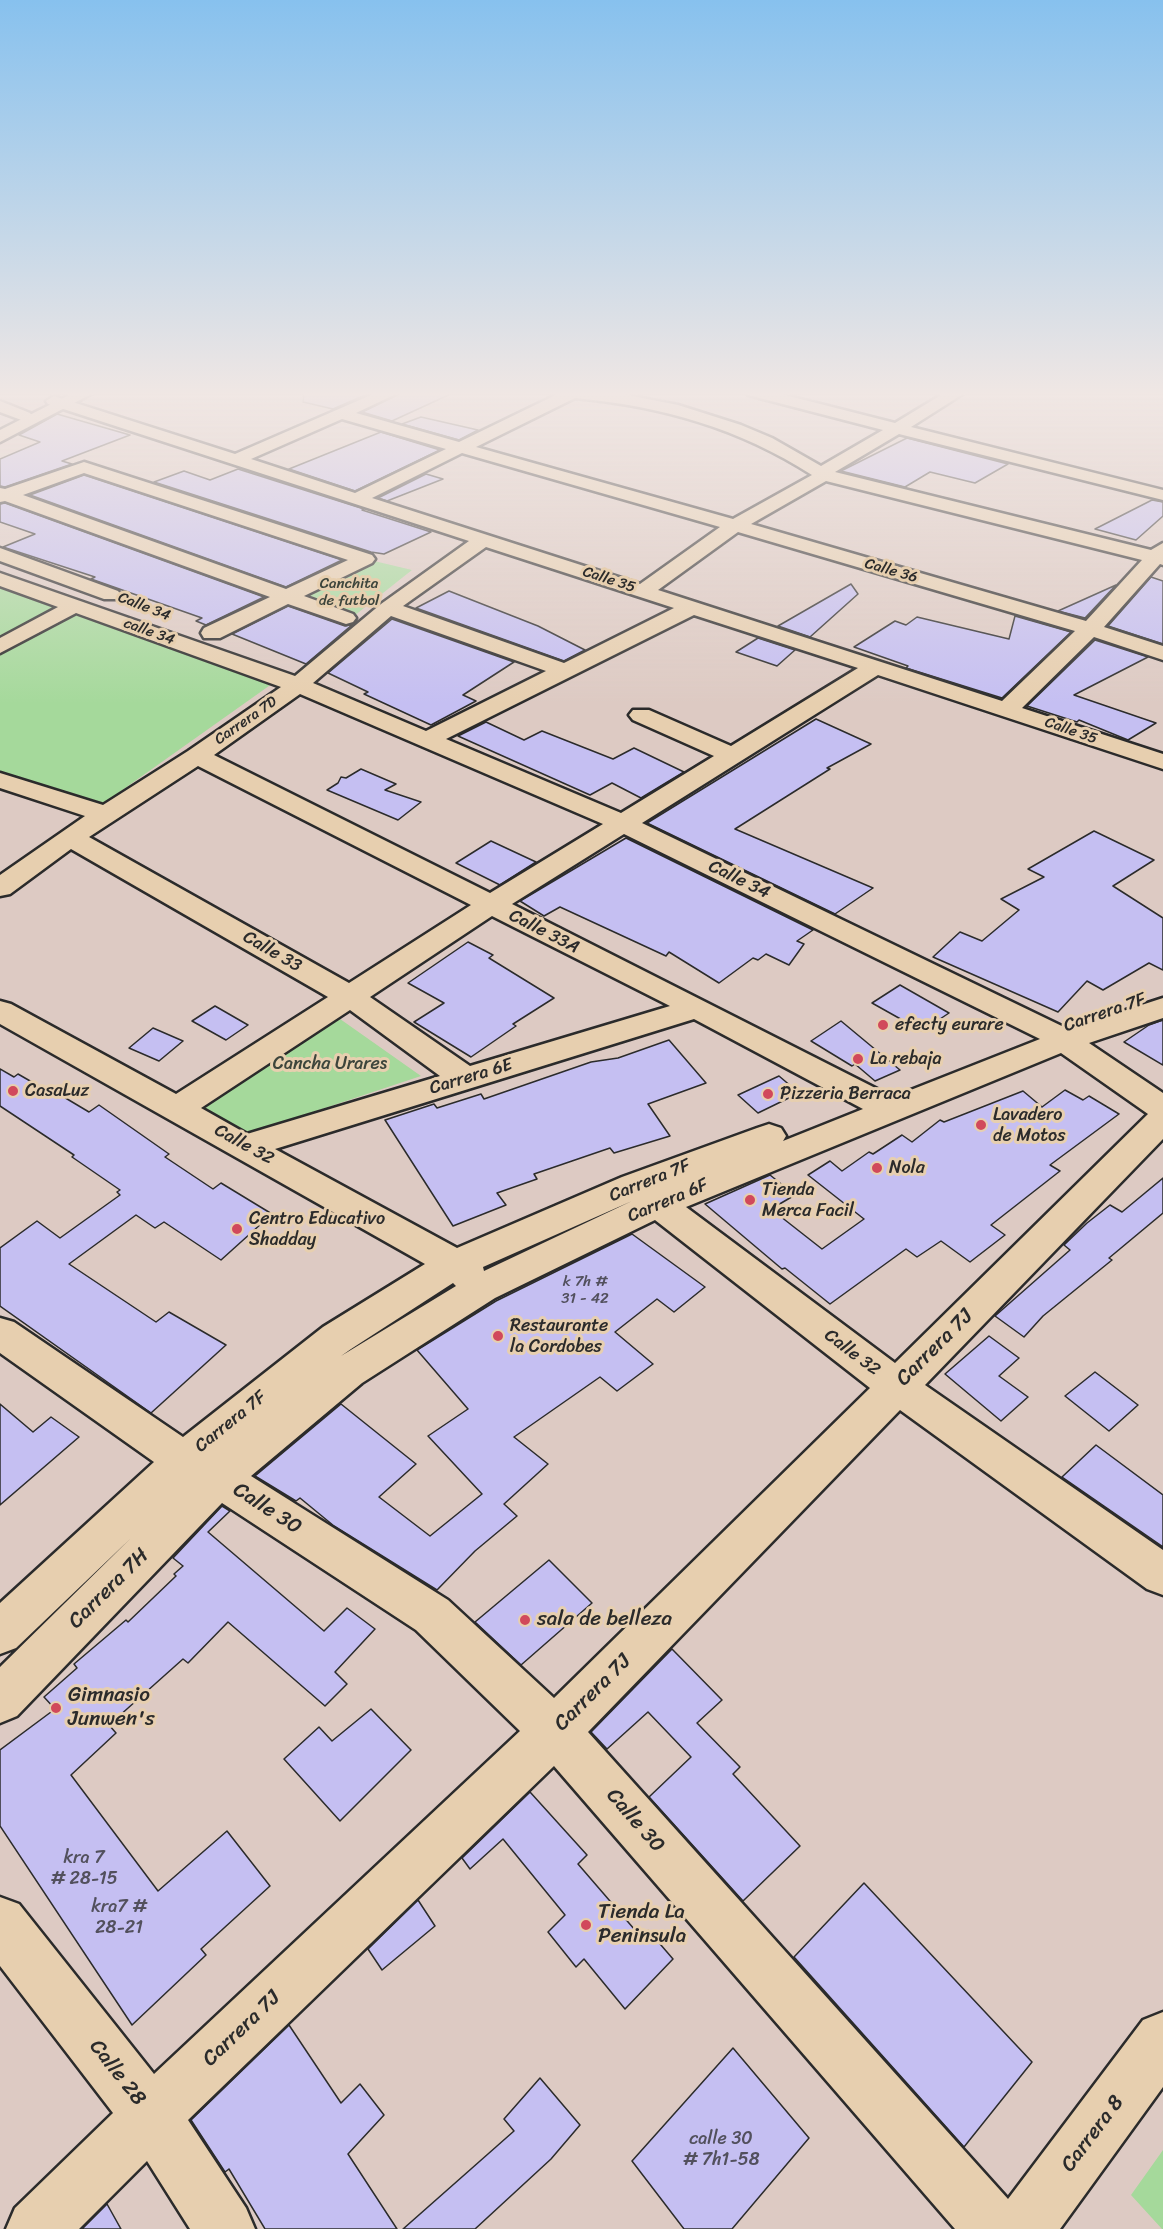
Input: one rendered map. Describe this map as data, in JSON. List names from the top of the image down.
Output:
{
  "streets": {
    "street": [
      "Calle 36",
      "Calle 35",
      "Calle 34",
      "calle 34",
      "Carrera 7D",
      "Calle 33A",
      "Calle 33",
      "Carrera 7F",
      "Carrera 6E",
      "Calle 32",
      "Carrera 6F",
      "Carrera 7J",
      "Calle 30",
      "Carrera 7H",
      "Calle 28",
      "Carrera 8"
    ]
  },
  "crossings": [
    ["Calle 35", "Carrera 7D"],
    ["Calle 34", "calle 34"],
    ["Calle 34", "Carrera 7D"],
    ["Calle 34", "Carrera 7F"],
    ["Calle 34", "Carrera 6F"],
    ["calle 34", "Carrera 7D"],
    ["Carrera 7D", "Calle 33A"],
    ["Carrera 7D", "Calle 33"],
    ["Calle 33A", "Carrera 6E"],
    ["Calle 33A", "Carrera 6F"],
    ["Calle 33", "Carrera 6E"],
    ["Carrera 7F", "Calle 32"],
    ["Carrera 7F", "Carrera 6F"],
    ["Carrera 7F", "Calle 30"],
    ["Carrera 7F", "Carrera 7H"],
    ["Carrera 6E", "Calle 32"],
    ["Calle 32", "Carrera 6F"],
    ["Calle 32", "Carrera 7J"],
    ["Carrera 6F", "Calle 30"],
    ["Carrera 6F", "Carrera 7H"],
    ["Carrera 7J", "Calle 30"],
    ["Carrera 7J", "Calle 28"],
    ["Calle 30", "Carrera 7H"]
  ],
  "parks": ["Canchita de futbol", "Cancha Urares"],
  "places": [
    "efecty eurare",
    "La rebaja",
    "CasaLuz",
    "Pizzeria Berraca",
    "Lavadero de Motos",
    "Nola",
    "Tienda Merca Facil",
    "Centro Educativo Shadday",
    "Restaurante la Cordobes",
    "sala de belleza",
    "Gimnasio Junwen's",
    "Tienda La Peninsula"
  ],
  "house_numbers": [
    "k 7h # 31 - 42",
    "kra 7 # 28-15",
    "kra7 # 28-21",
    "calle 30 # 7h1-58"
  ]
}
